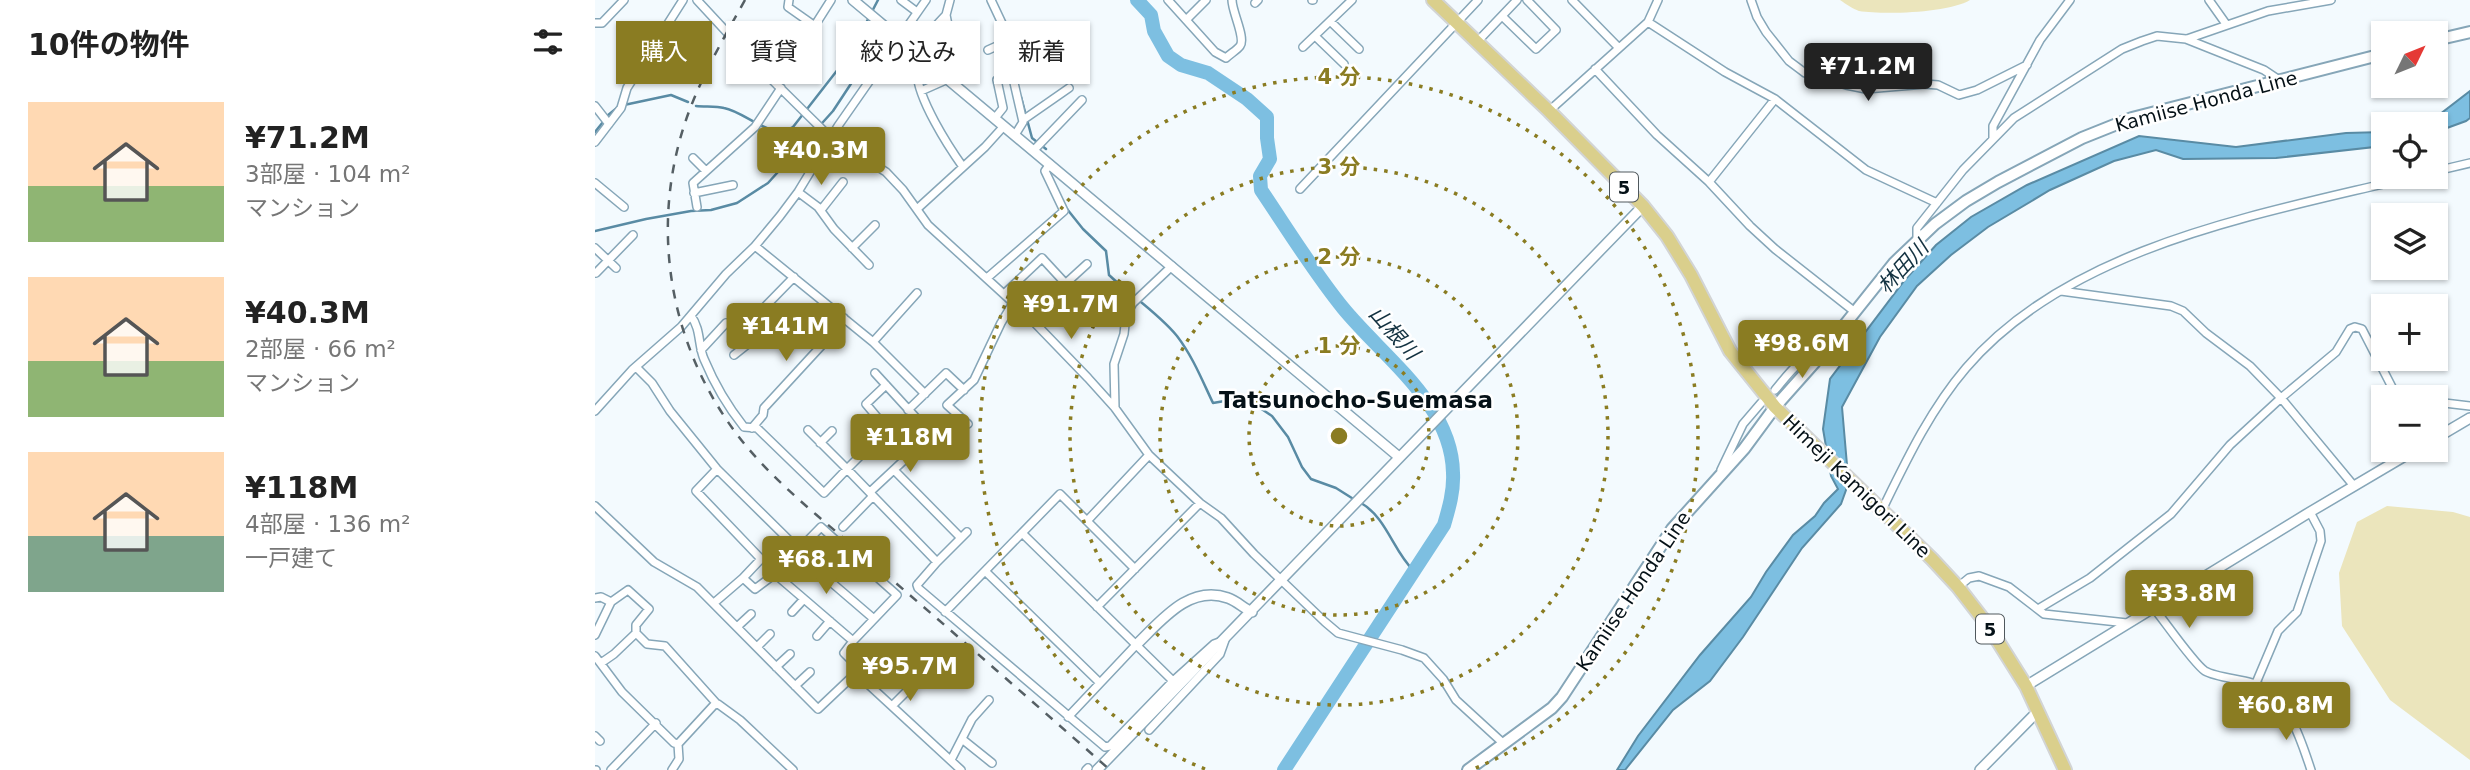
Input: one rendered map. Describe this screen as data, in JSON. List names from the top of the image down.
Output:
{
  "streets": {
    "main road": ["Kamiise Honda Line", "5", "Himeji Kamigori Line"]
  },
  "crossings": [
    ["Kamiise Honda Line", "Himeji Kamigori Line"]
  ],
  "districts": ["Tatsunocho-Suemasa"],
  "water": ["林田川", "山根川"],
  "north": "top right",
  "page": {
    "heading": "10件の物件",
    "map_buttons": ["+", "−"],
    "chip": [
      "購入",
      "賃貸",
      "絞り込み",
      "新着"
    ],
    "price": [
      "¥71.2M",
      "¥40.3M",
      "¥91.7M",
      "¥141M",
      "¥98.6M",
      "¥118M",
      "¥68.1M",
      "¥33.8M",
      "¥95.7M",
      "¥60.8M"
    ],
    "list": [
      {
        "name": "¥71.2M",
        "note": "3部屋 · 104 m² · マンション"
      },
      {
        "name": "¥40.3M",
        "note": "2部屋 · 66 m² · マンション"
      },
      {
        "name": "¥118M",
        "note": "4部屋 · 136 m² · 一戸建て"
      }
    ]
  },
  "rings": [
    "4 分",
    "3 分",
    "2 分",
    "1 分"
  ]
}
